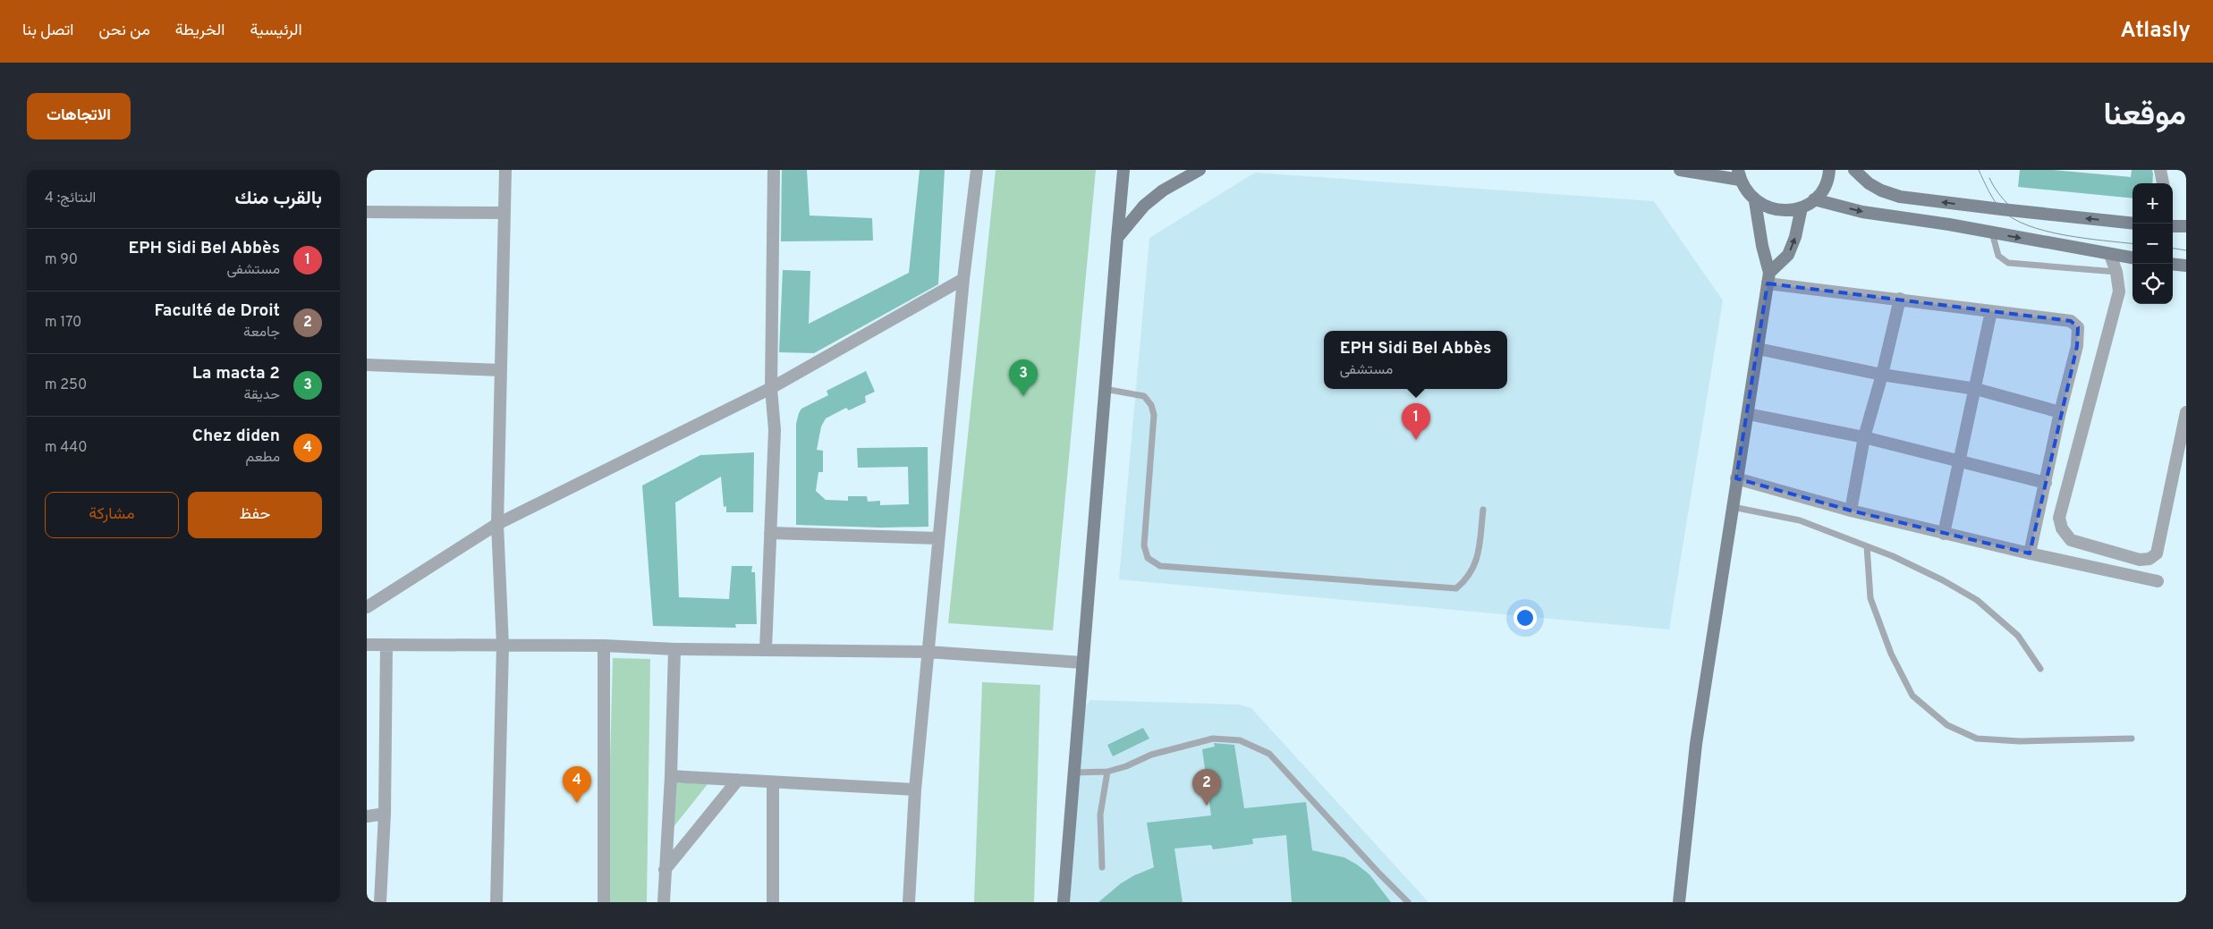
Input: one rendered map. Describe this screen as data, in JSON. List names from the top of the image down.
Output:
{
  "page": {
    "header": "Atlasly",
    "nav": [
      "الرئيسية",
      "الخريطة",
      "من نحن",
      "اتصل بنا"
    ],
    "title": "موقعنا",
    "buttons": [
      "الاتجاهات",
      ["حفظ", "مشاركة"]
    ],
    "heading": ["بالقرب منك", "النتائج: 4"],
    "map_buttons": ["+", "−"],
    "list": [
      {
        "mark": "1",
        "name": "EPH Sidi Bel Abbès",
        "note": "مستشفى",
        "value": "90 m"
      },
      {
        "mark": "2",
        "name": "Faculté de Droit",
        "note": "جامعة",
        "value": "170 m"
      },
      {
        "mark": "3",
        "name": "La macta 2",
        "note": "حديقة",
        "value": "250 m"
      },
      {
        "mark": "4",
        "name": "Chez diden",
        "note": "مطعم",
        "value": "440 m"
      }
    ],
    "popup": ["EPH Sidi Bel Abbès", "مستشفى"],
    "pins": [
      "3",
      "1",
      "4",
      "2"
    ]
  }
}
